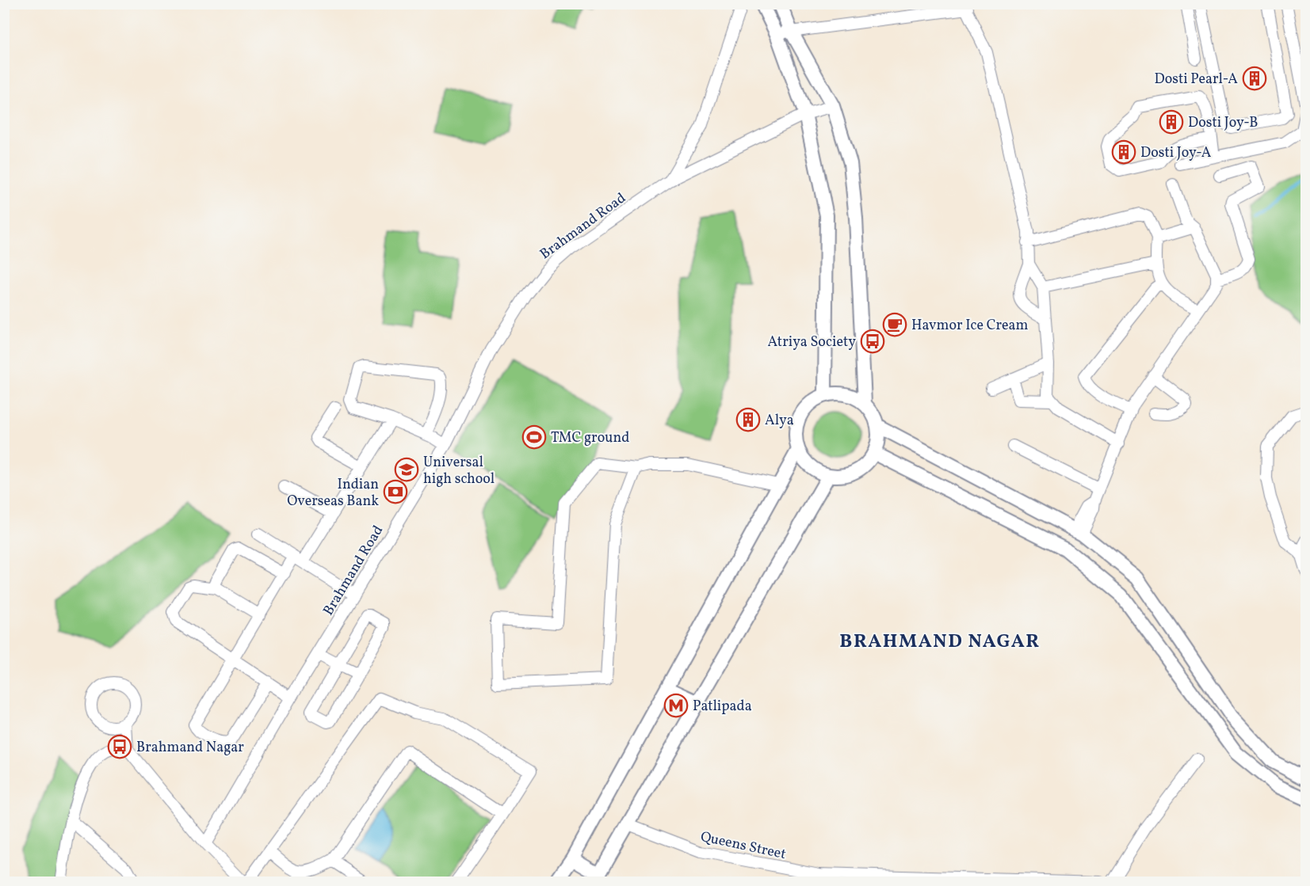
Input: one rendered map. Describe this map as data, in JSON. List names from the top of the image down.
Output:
{
  "streets": {
    "street": ["Brahmand Road", "Queens Street"]
  },
  "districts": ["BRAHMAND NAGAR"],
  "places": {
    "building": [
      "Dosti Pearl-A",
      "Dosti Joy-B",
      "Dosti Joy-A",
      "Alya"
    ],
    "cafe": ["Havmor Ice Cream"],
    "bus stop": ["Atriya Society", "Brahmand Nagar"],
    "sports": ["TMC ground"],
    "school or university": ["Universal high school"],
    "bank": ["Indian Overseas Bank"],
    "metro station": ["Patlipada"]
  }
}
